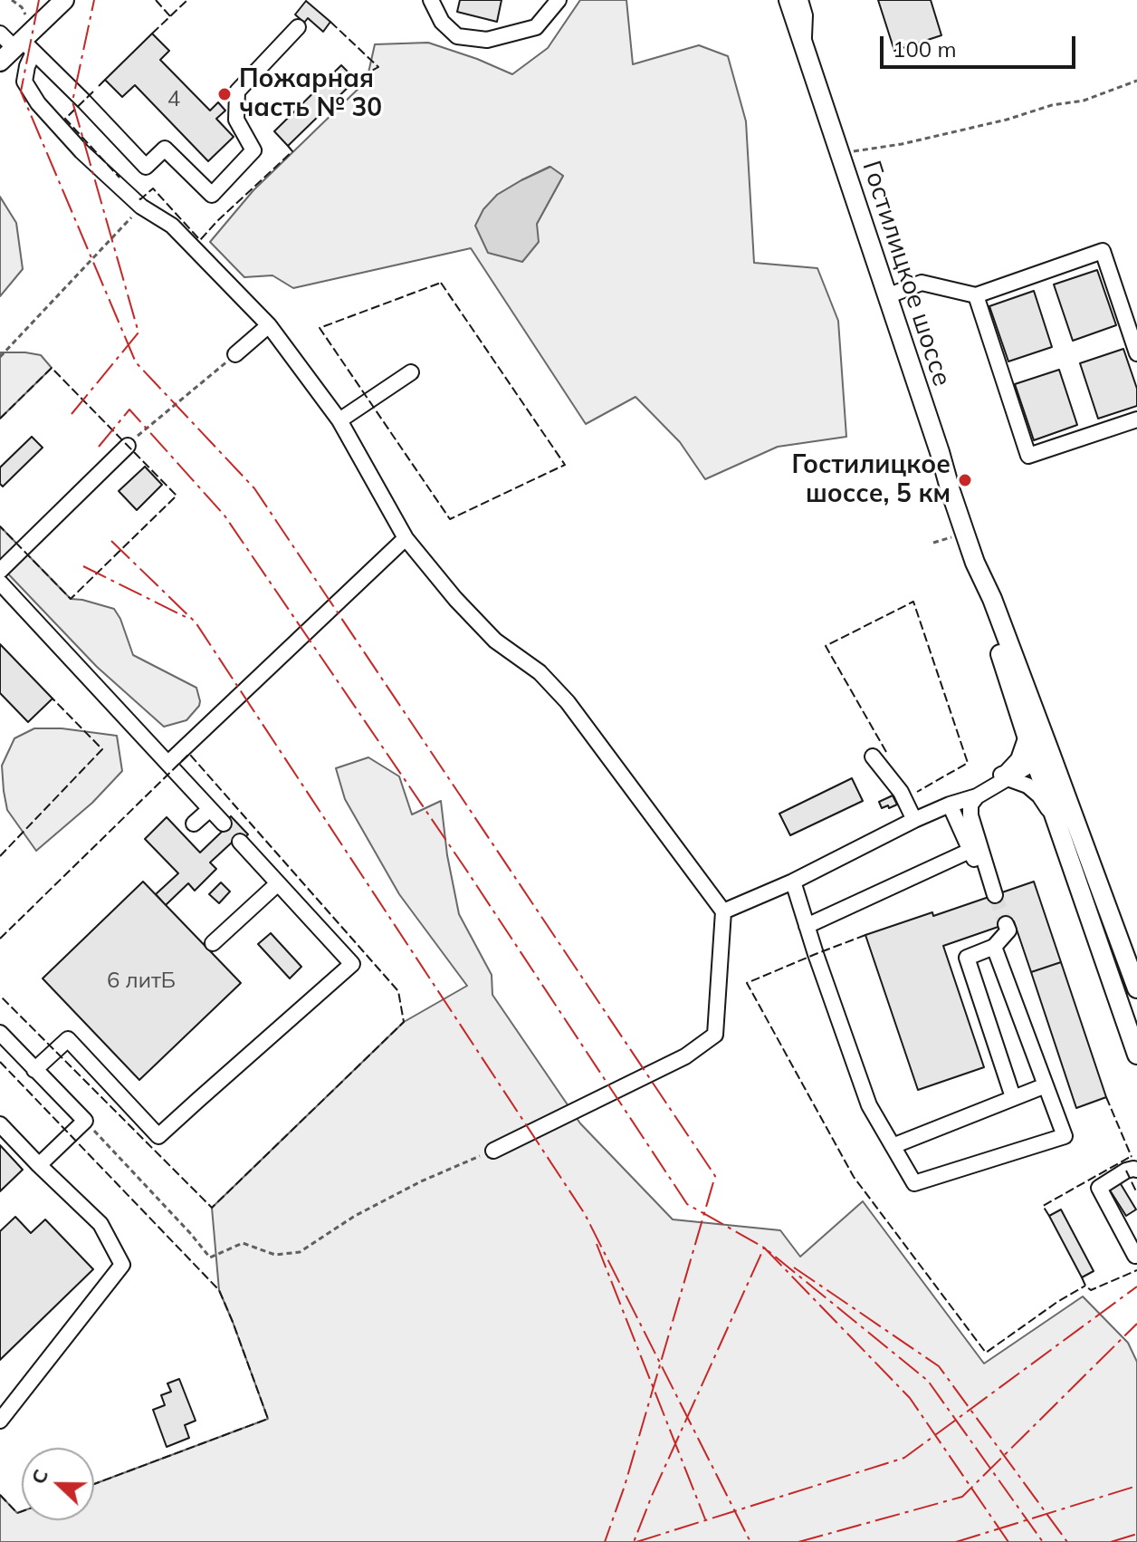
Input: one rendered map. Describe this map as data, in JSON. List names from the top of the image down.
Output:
{
  "streets": {
    "main road": ["Гостилицкое шоссе"]
  },
  "places": ["Пожарная часть № 30", "Гостилицкое шоссе, 5 км"],
  "house_numbers": ["4", "6 литБ"],
  "scale_bar": "100 m",
  "north": "left"
}
